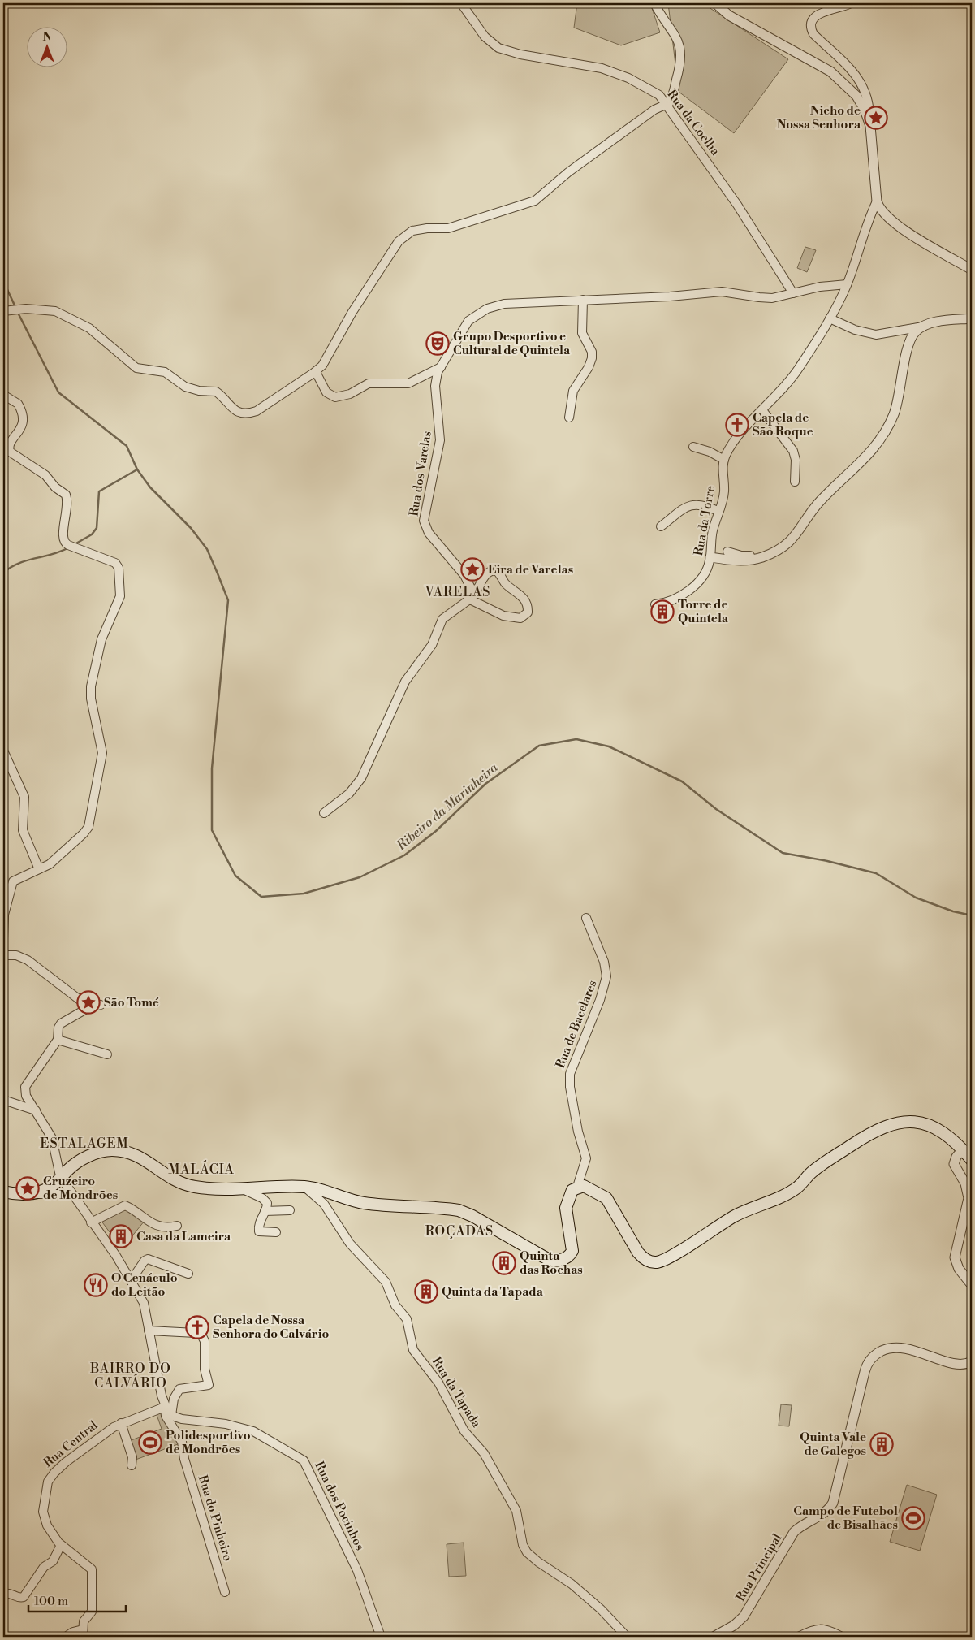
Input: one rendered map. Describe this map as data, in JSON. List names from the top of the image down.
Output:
{
  "streets": {
    "street": [
      "Rua da Coelha",
      "Rua dos Varelas",
      "Rua da Torre",
      "Rua de Bacelares",
      "Rua da Tapada",
      "Rua Central",
      "Rua dos Pocinhos",
      "Rua do Pinheiro",
      "Rua Principal"
    ]
  },
  "crossings": [
    ["Rua da Coelha", "Rua dos Varelas"],
    ["Rua Central", "Rua do Pinheiro"]
  ],
  "districts": [
    "VARELAS",
    "ESTALAGEM",
    "MALÁCIA",
    "ROÇADAS",
    "BAIRRO DO CALVÁRIO"
  ],
  "water": ["Ribeiro da Marinheira"],
  "places": {
    "place": [
      "Nicho de Nossa Senhora",
      "Eira de Varelas",
      "São Tomé",
      "Cruzeiro de Mondrões"
    ],
    "theatre": ["Grupo Desportivo e Cultural de Quintela"],
    "church": ["Capela de São Roque", "Capela de Nossa Senhora do Calvário"],
    "building": [
      "Torre de Quintela",
      "Casa da Lameira",
      "Quinta das Rochas",
      "Quinta da Tapada",
      "Quinta Vale de Galegos"
    ],
    "restaurant": ["O Cenáculo do Leitão"],
    "sports": ["Polidesportivo de Mondrões", "Campo de Futebol de Bisalhães"]
  },
  "scale_bar": "100 m",
  "north": "top"
}
